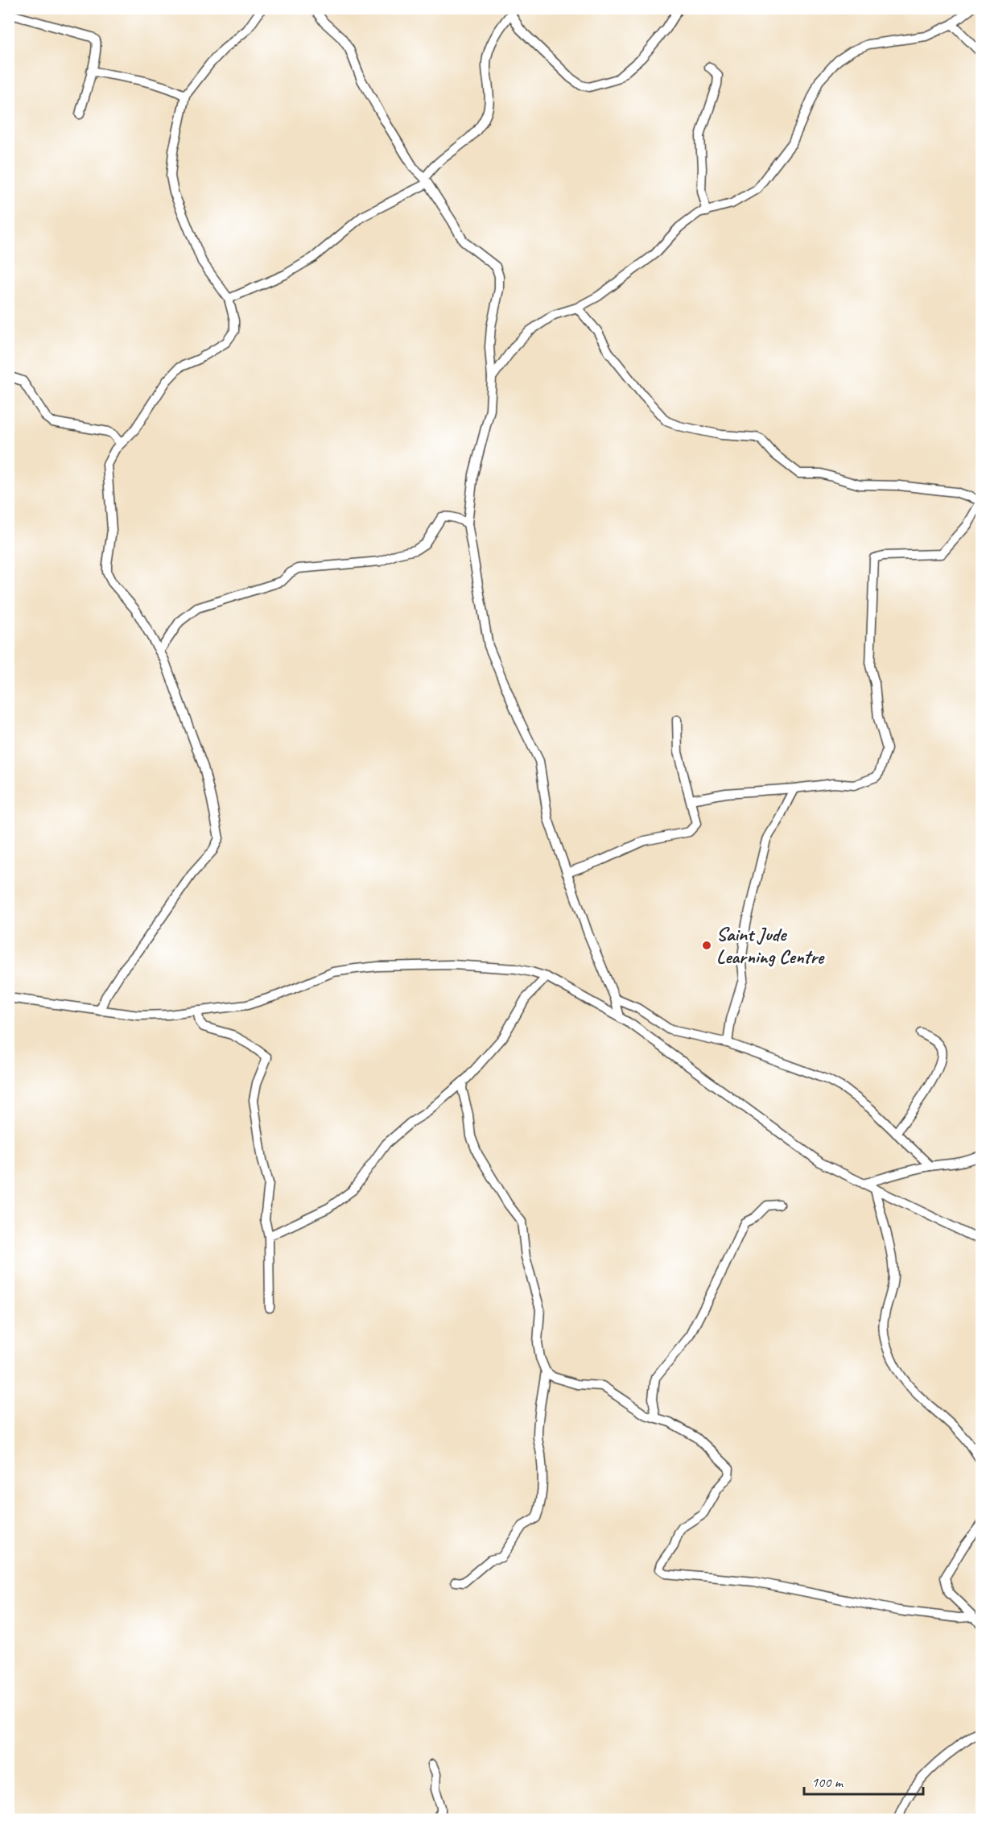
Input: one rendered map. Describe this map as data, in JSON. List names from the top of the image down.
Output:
{
  "places": ["Saint Jude Learning Centre"],
  "scale_bar": "100 m"
}
